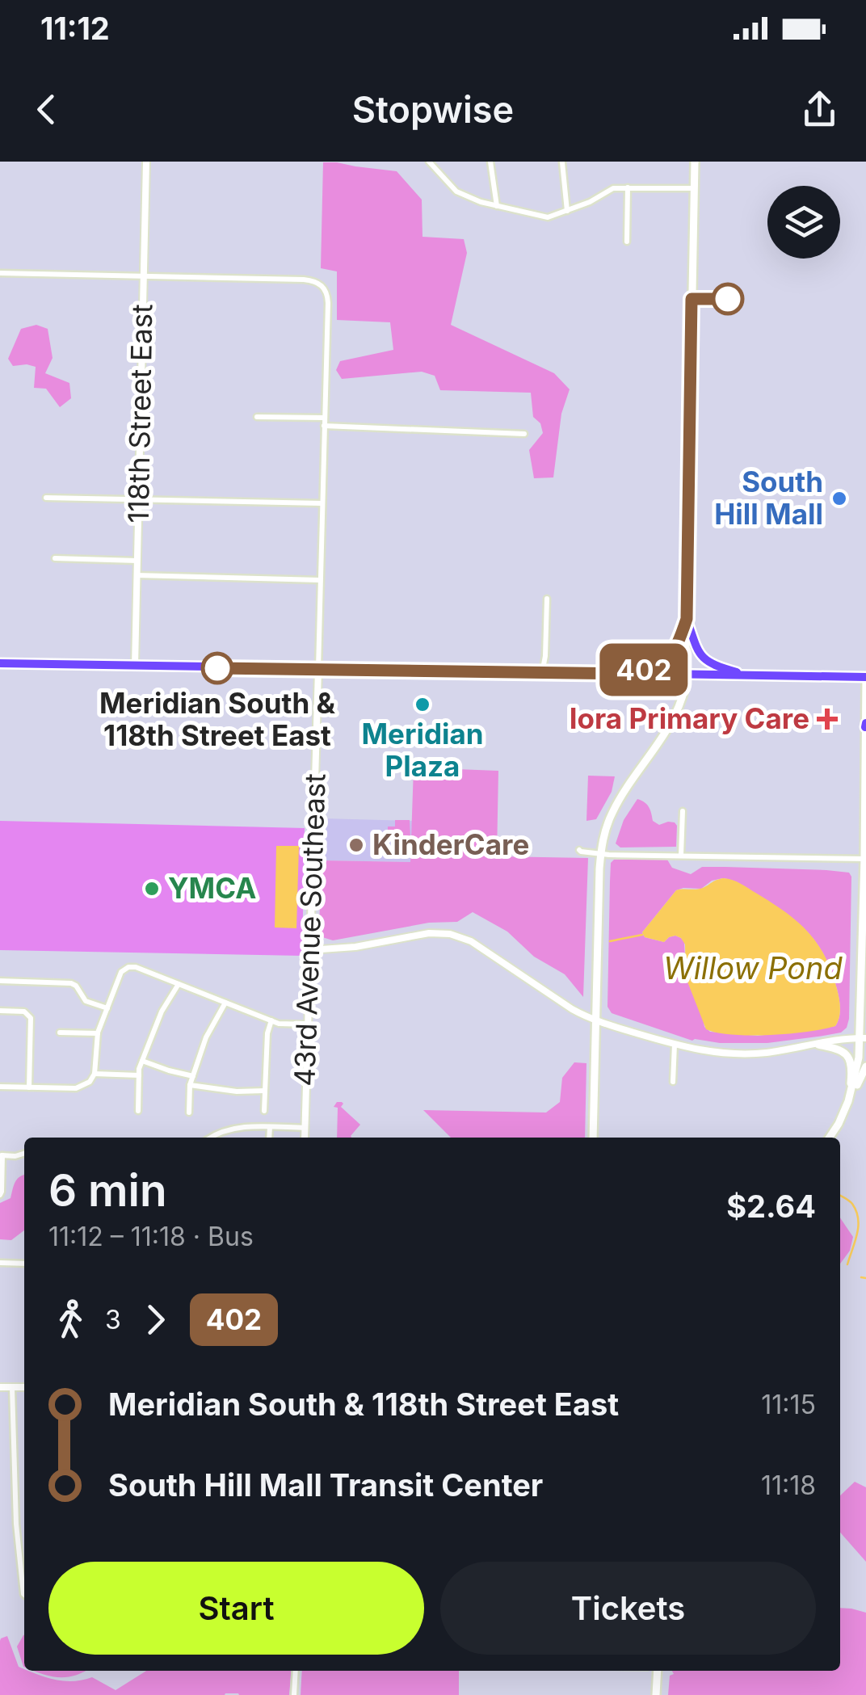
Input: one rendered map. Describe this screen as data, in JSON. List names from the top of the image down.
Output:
{
  "streets": {
    "street": ["118th Street East", "43rd Avenue Southeast"]
  },
  "water": ["Willow Pond"],
  "places": {
    "other": [
      "South Hill Mall",
      "Meridian South & 118th Street East",
      "Meridian Plaza",
      "KinderCare",
      "YMCA"
    ],
    "health": ["Iora Primary Care"]
  },
  "lines": ["bus line 402"],
  "page": {
    "status": "11:12",
    "header": "Stopwise",
    "on_map": "402",
    "heading": ["6 min", "11:12 – 11:18 · Bus", "$2.64"],
    "legs": ["3", "402"],
    "list": [
      {
        "name": "Meridian South & 118th Street East",
        "value": "11:15"
      },
      {
        "name": "South Hill Mall Transit Center",
        "value": "11:18"
      }
    ],
    "buttons": ["Start", "Tickets"]
  }
}
